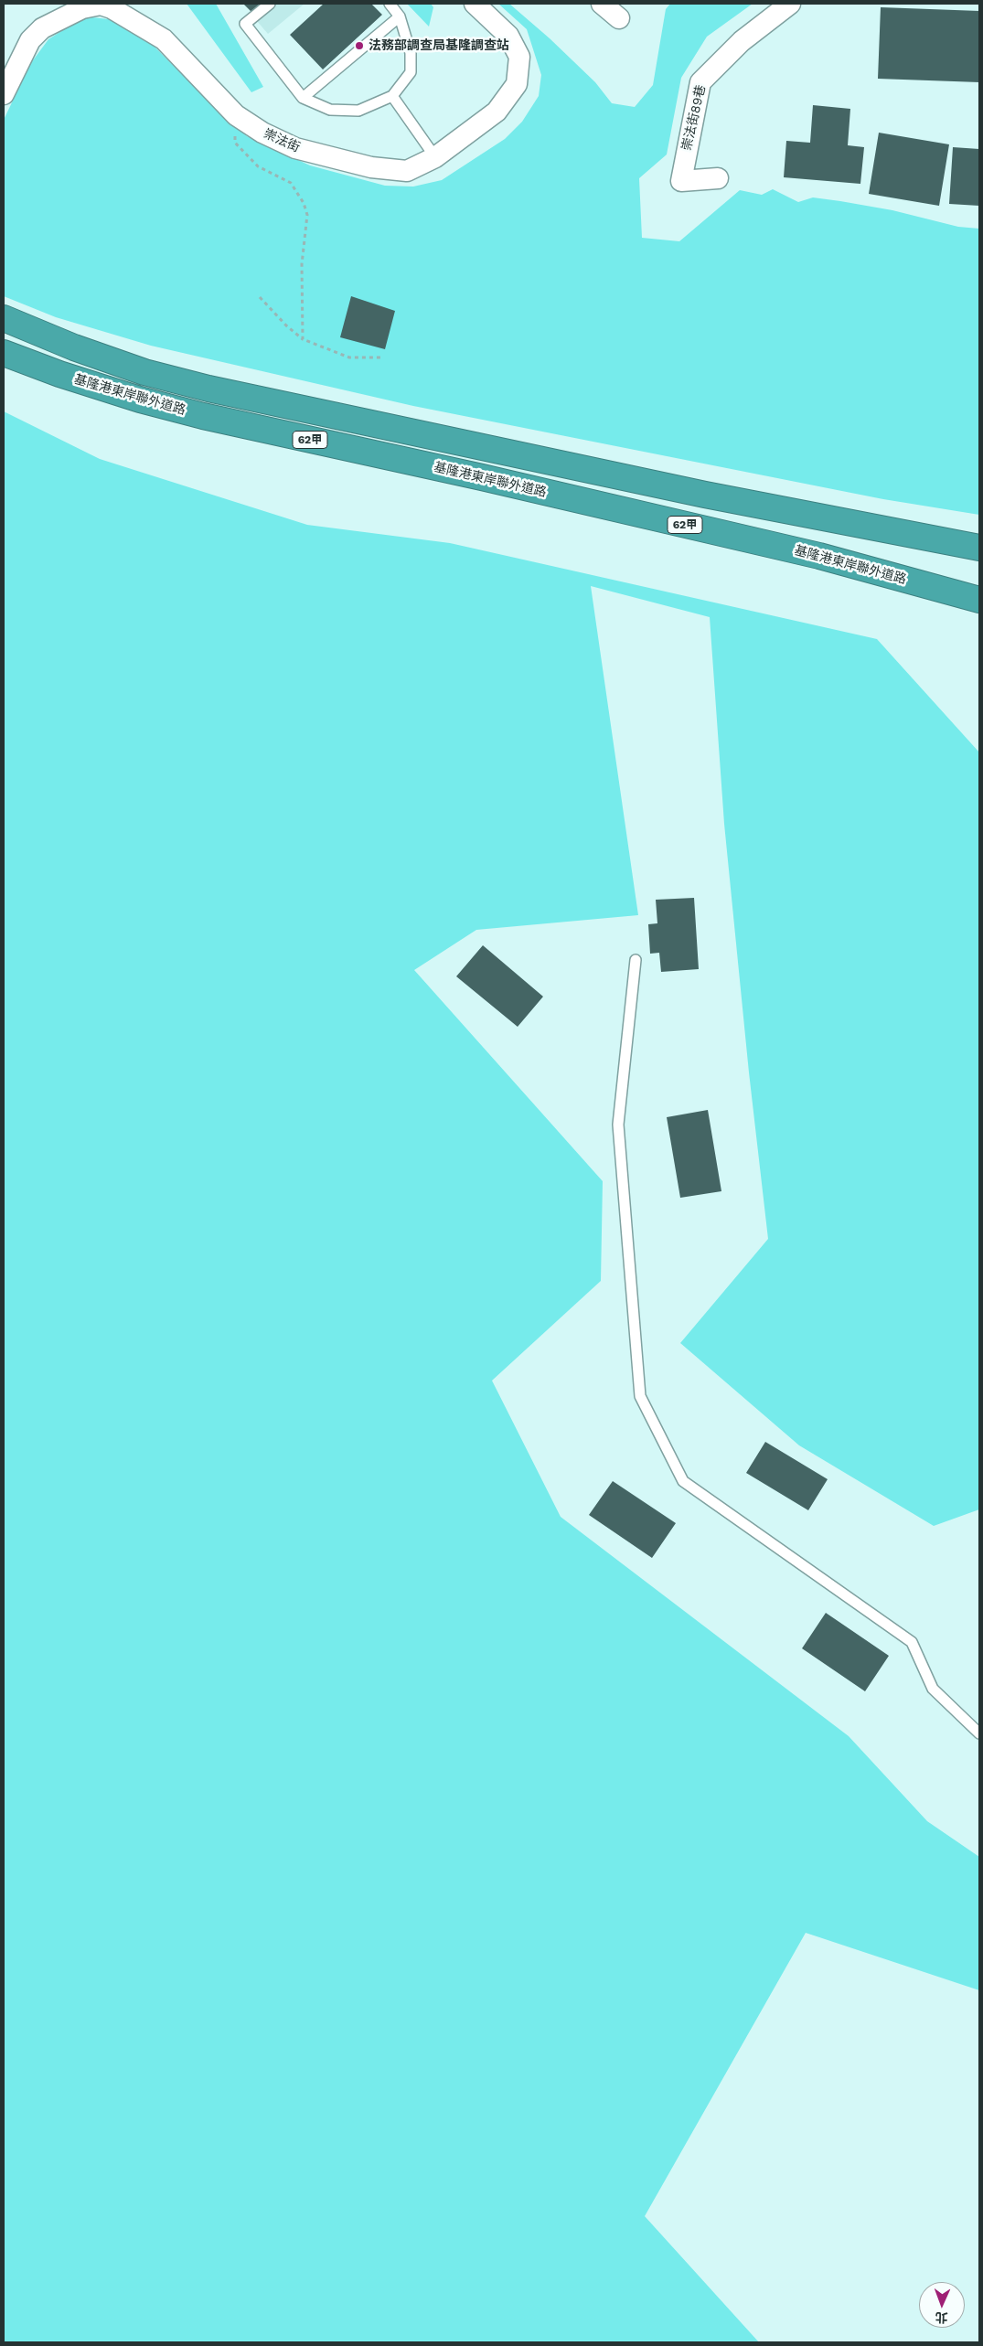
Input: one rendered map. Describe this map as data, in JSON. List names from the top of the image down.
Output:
{
  "streets": {
    "highway": ["基隆港東岸聯外道路", "62甲"],
    "street": ["崇法街89巷", "崇法街"]
  },
  "places": ["法務部調查局基隆調查站"],
  "north": "bottom"
}
